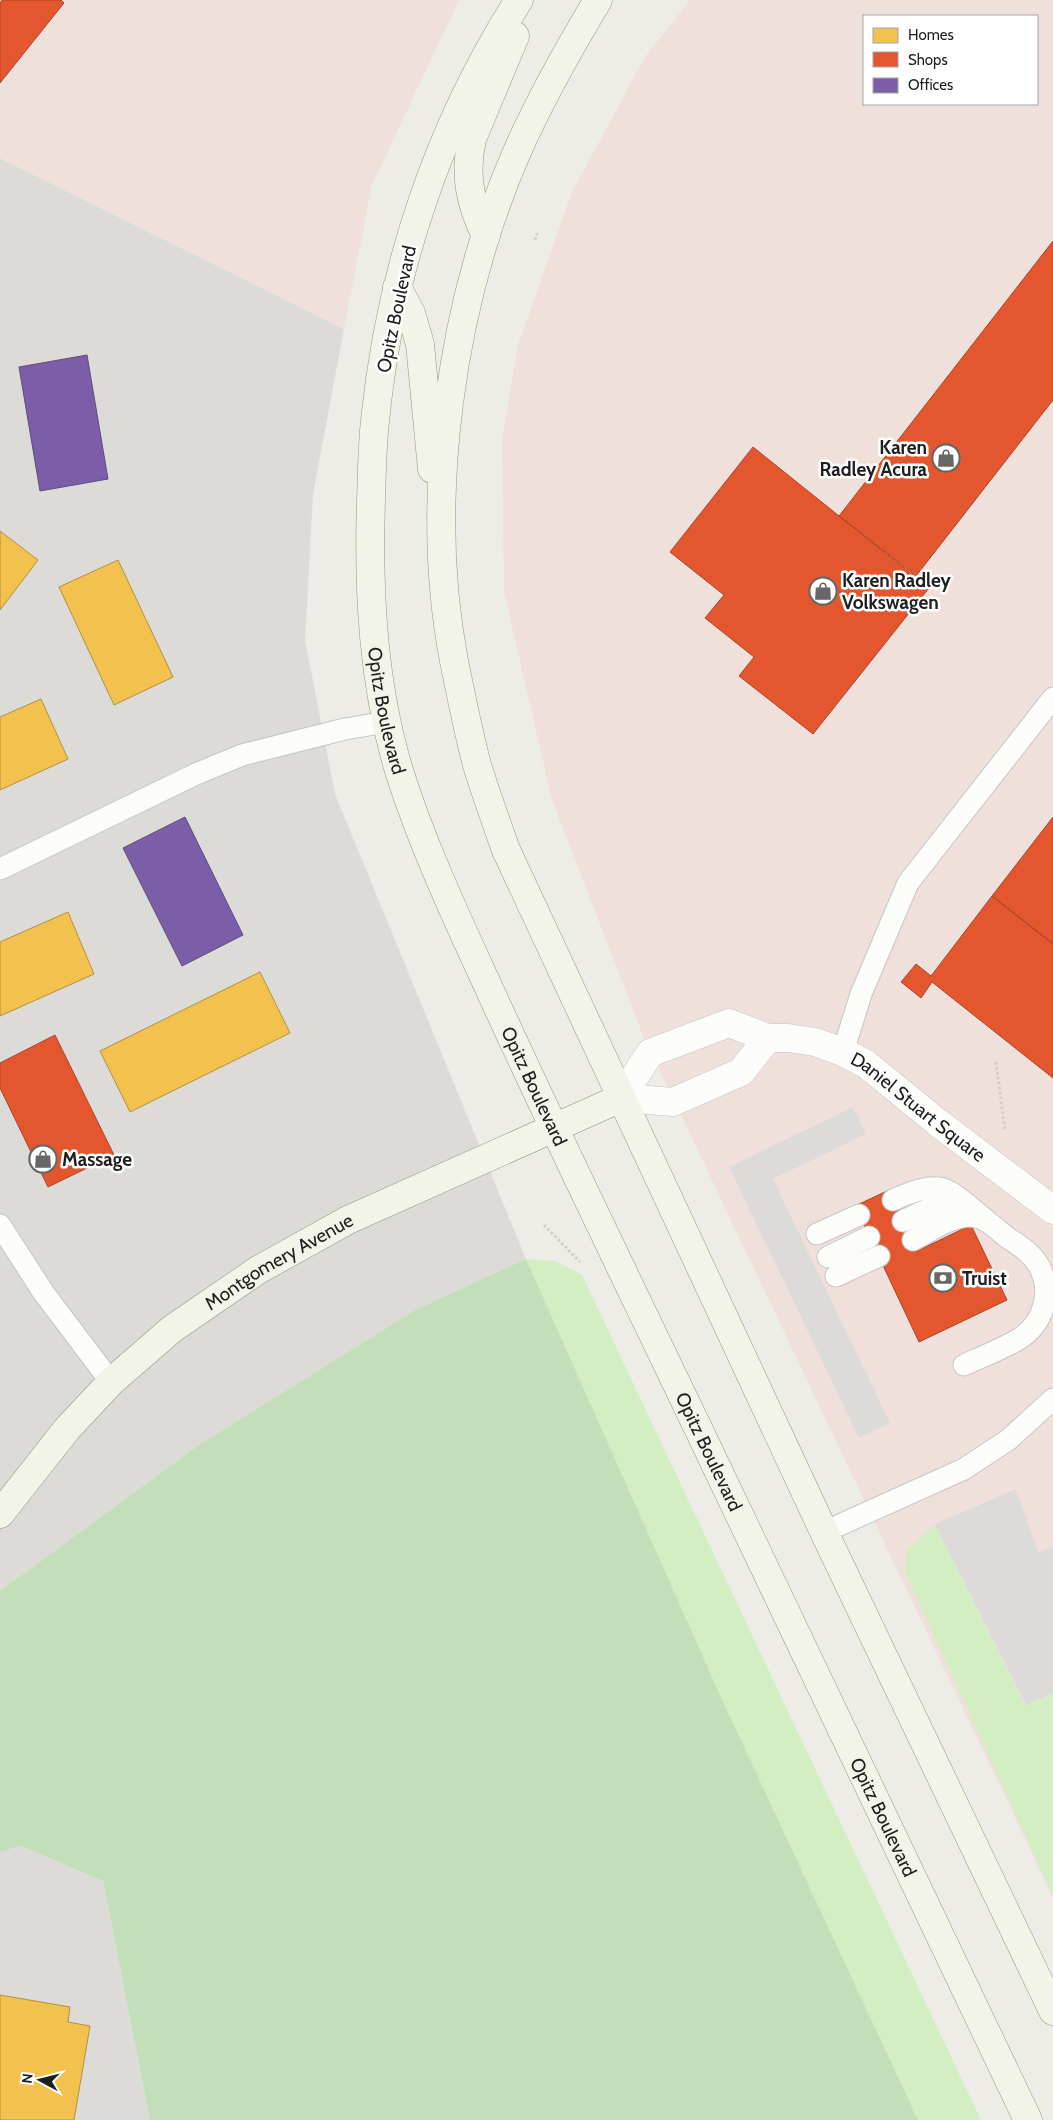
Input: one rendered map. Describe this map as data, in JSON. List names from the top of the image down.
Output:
{
  "streets": {
    "main road": ["Opitz Boulevard", "Montgomery Avenue"],
    "street": ["Daniel Stuart Square"]
  },
  "crossings": [
    ["Opitz Boulevard", "Montgomery Avenue"],
    ["Daniel Stuart Square", "Montgomery Avenue"]
  ],
  "places": {
    "shop": ["Karen Radley Acura", "Karen Radley Volkswagen", "Massage"],
    "bank": ["Truist"]
  },
  "legend": ["Homes", "Shops", "Offices"],
  "north": "left"
}
